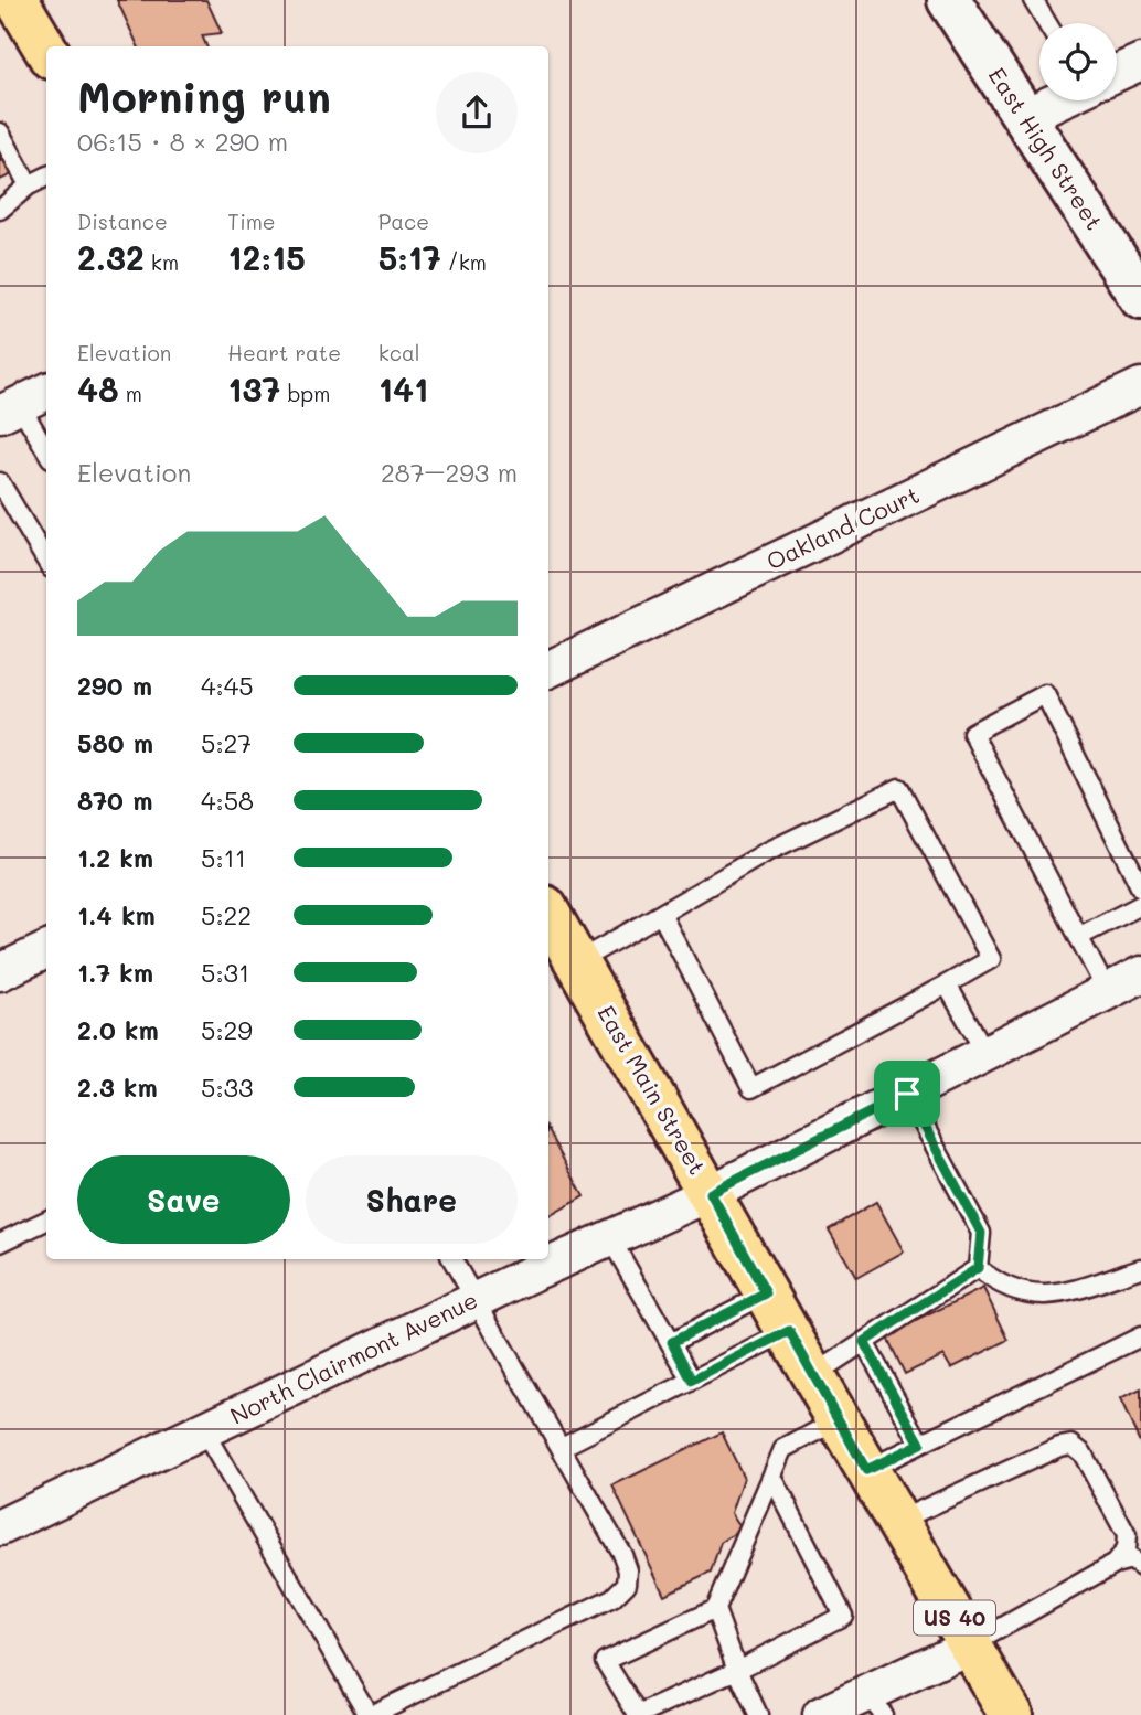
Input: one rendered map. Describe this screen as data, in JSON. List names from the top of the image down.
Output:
{
  "streets": {
    "main road": ["East High Street", "East Main Street", "US 40"],
    "street": ["Oakland Court", "North Clairmont Avenue"]
  },
  "crossings": [
    ["East Main Street", "North Clairmont Avenue"]
  ],
  "page": {
    "heading": ["Morning run", "06:15 · 8 × 290 m"],
    "stats": [
      ["Distance", "2.32 km"],
      ["Time", "12:15"],
      ["Pace", "5:17 /km"],
      ["Elevation", "48 m"],
      ["Heart rate", "137 bpm"],
      ["kcal", "141"]
    ],
    "chart": ["Elevation", "287–293 m"],
    "list": [
      {
        "name": "290 m",
        "note": "4:45"
      },
      {
        "name": "580 m",
        "note": "5:27"
      },
      {
        "name": "870 m",
        "note": "4:58"
      },
      {
        "name": "1.2 km",
        "note": "5:11"
      },
      {
        "name": "1.4 km",
        "note": "5:22"
      },
      {
        "name": "1.7 km",
        "note": "5:31"
      },
      {
        "name": "2.0 km",
        "note": "5:29"
      },
      {
        "name": "2.3 km",
        "note": "5:33"
      }
    ],
    "buttons": ["Save", "Share"]
  }
}
